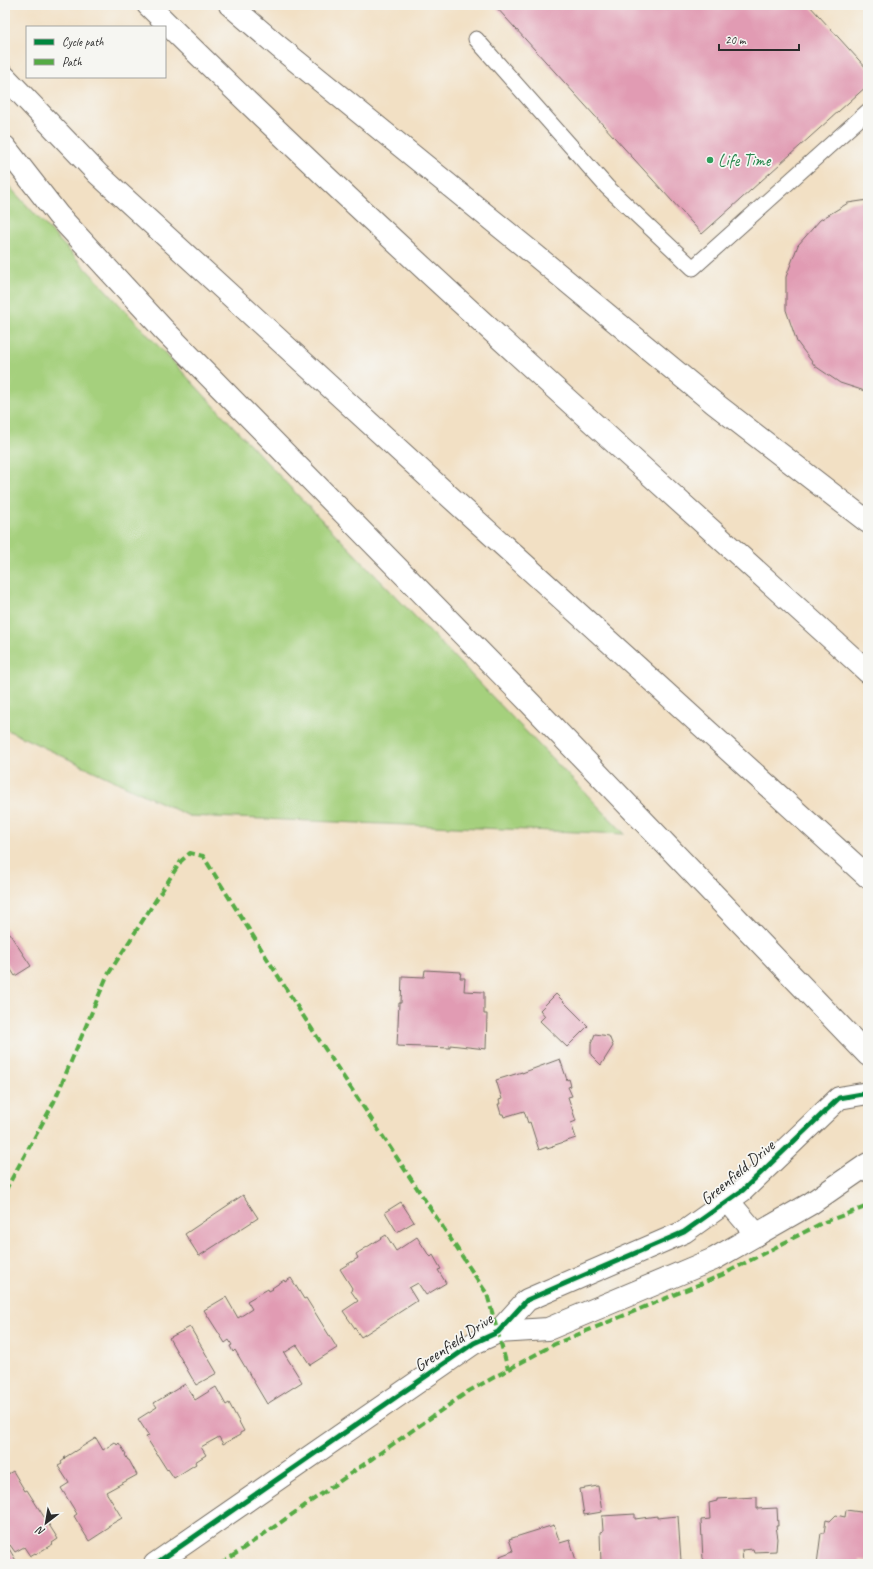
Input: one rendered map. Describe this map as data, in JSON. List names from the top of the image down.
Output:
{
  "streets": {
    "main road": ["Greenfield Drive"]
  },
  "places": ["Life Time"],
  "legend": ["Cycle path", "Path"],
  "scale_bar": "20 m",
  "north": "bottom left"
}
